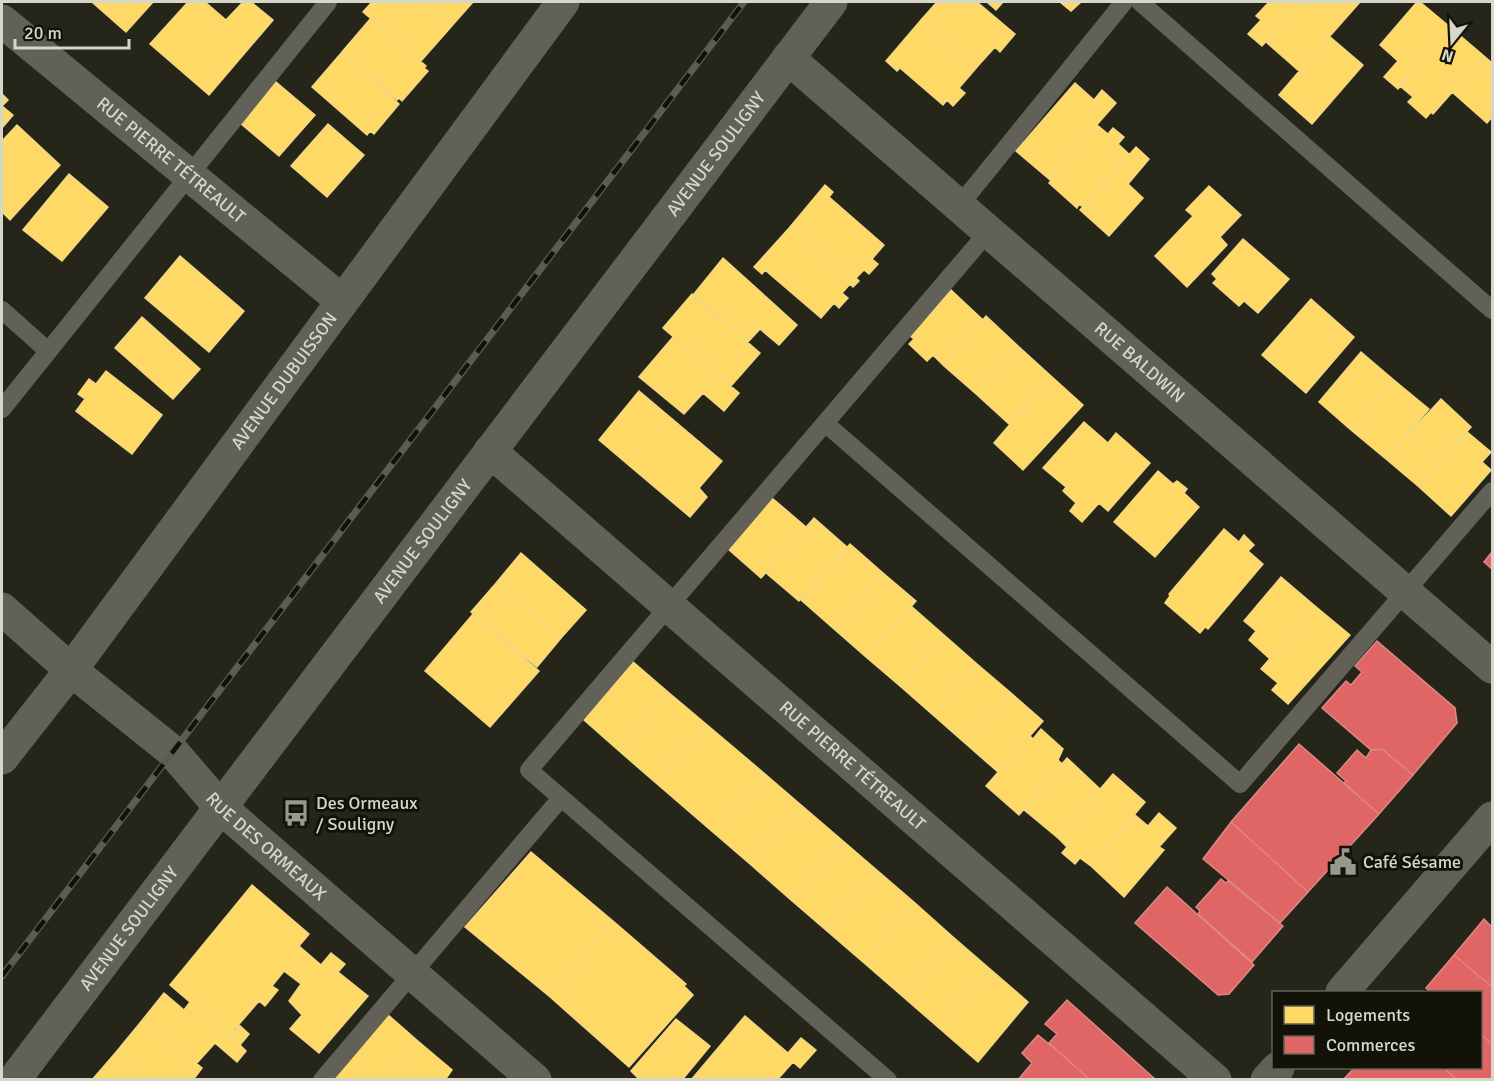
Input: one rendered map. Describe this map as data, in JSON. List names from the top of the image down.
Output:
{
  "streets": {
    "street": [
      "AVENUE SOULIGNY",
      "RUE PIERRE TÉTREAULT",
      "RUE BALDWIN",
      "AVENUE DUBUISSON",
      "RUE DES ORMEAUX"
    ]
  },
  "crossings": [
    ["AVENUE SOULIGNY", "RUE PIERRE TÉTREAULT"],
    ["AVENUE SOULIGNY", "RUE BALDWIN"],
    ["AVENUE SOULIGNY", "RUE DES ORMEAUX"],
    ["RUE PIERRE TÉTREAULT", "AVENUE DUBUISSON"],
    ["AVENUE DUBUISSON", "RUE DES ORMEAUX"]
  ],
  "places": {
    "bus stop": ["Des Ormeaux / Souligny"],
    "public building": ["Café Sésame"]
  },
  "legend": ["Logements", "Commerces"],
  "scale_bar": "20 m",
  "north": "bottom"
}
